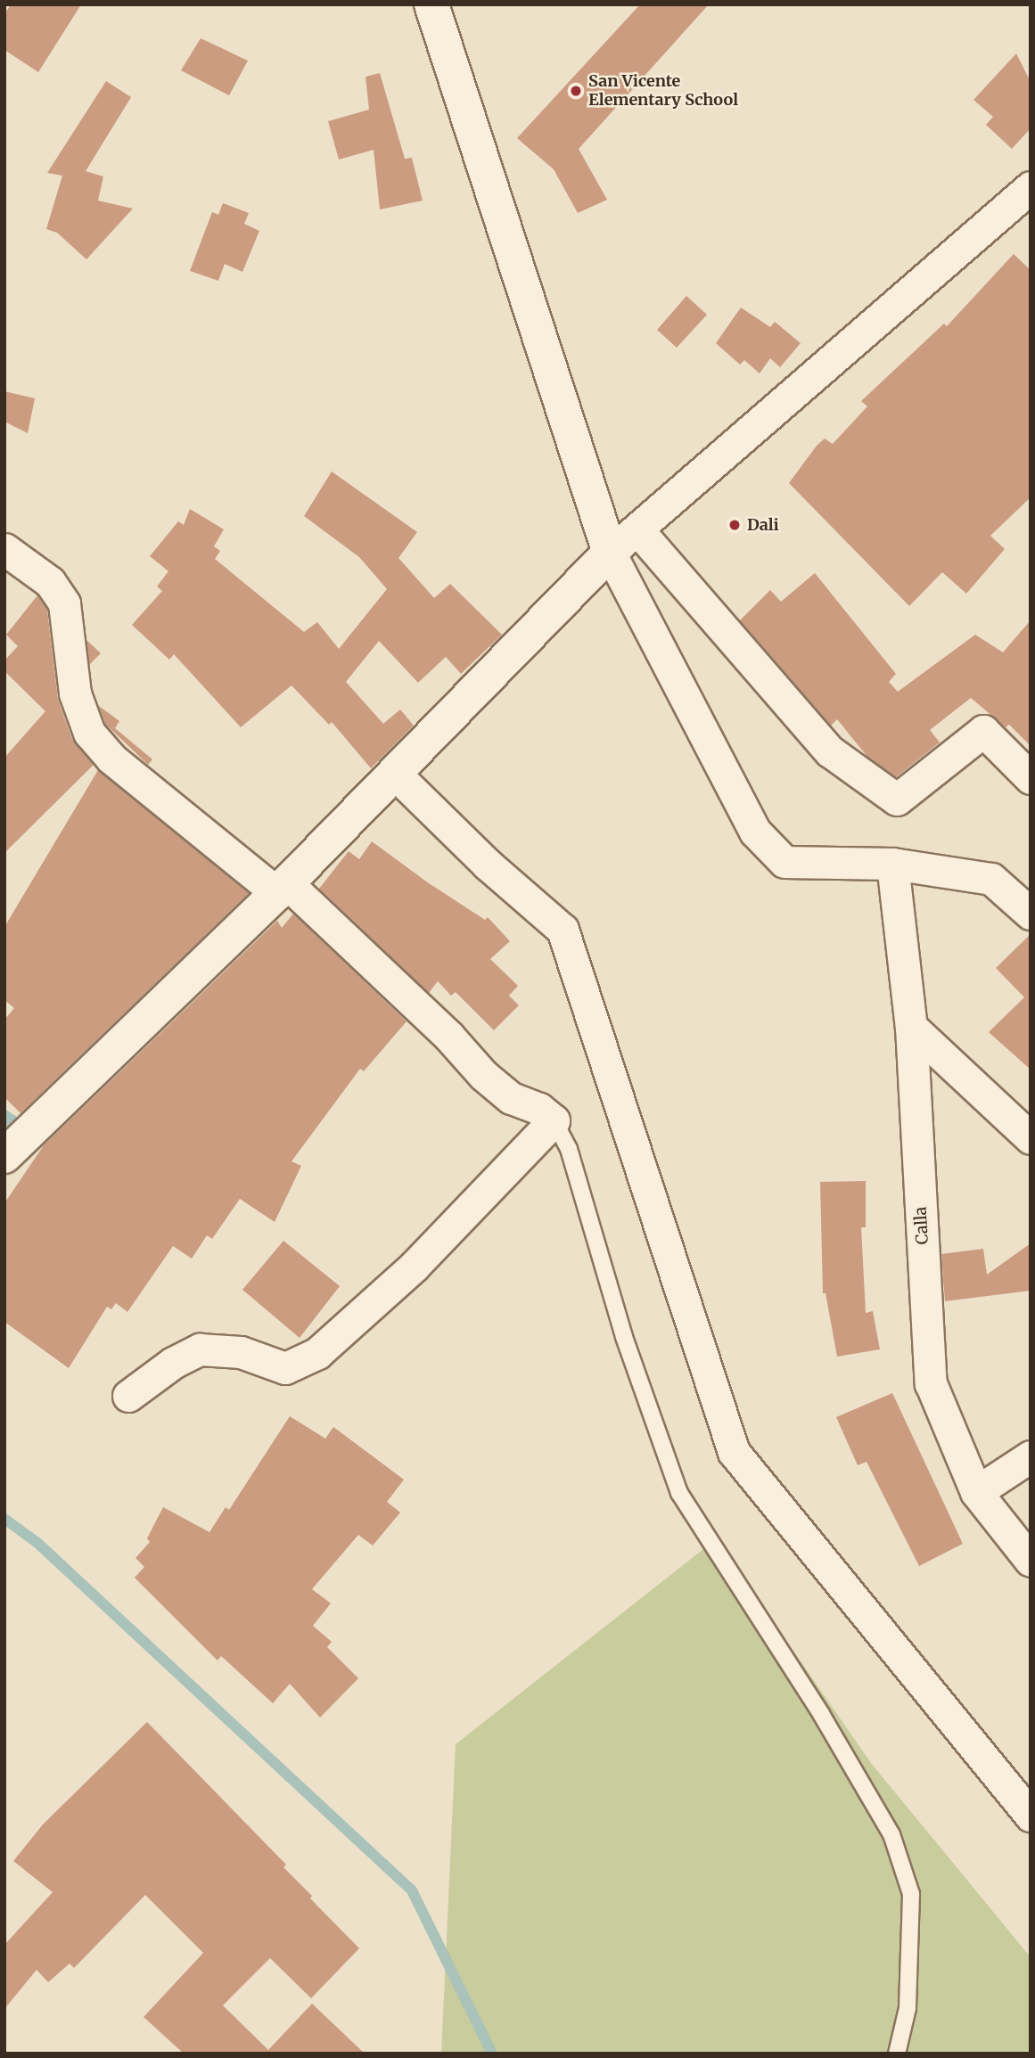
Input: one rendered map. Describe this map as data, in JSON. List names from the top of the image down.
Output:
{
  "streets": {
    "street": ["Calla"]
  },
  "places": ["San Vicente Elementary School", "Dali"]
}
